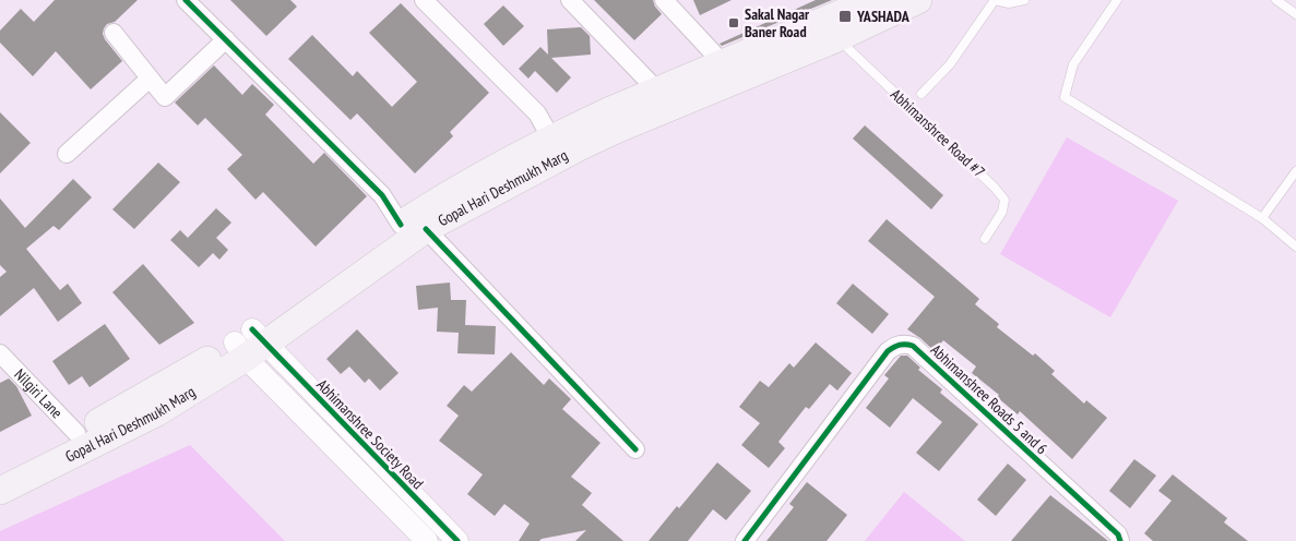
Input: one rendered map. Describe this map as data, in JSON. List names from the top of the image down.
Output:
{
  "streets": {
    "main road": ["Gopal Hari Deshmukh Marg"],
    "street": ["Nilgiri Lane", "Abhimanshree Roads 5 and 6", "Abhimanshree Society Road"],
    "lane": ["Abhimanshree Road #7"]
  },
  "crossings": [
    ["Abhimanshree Road #7", "Gopal Hari Deshmukh Marg"],
    ["Gopal Hari Deshmukh Marg", "Nilgiri Lane"],
    ["Gopal Hari Deshmukh Marg", "Abhimanshree Society Road"]
  ],
  "places": {
    "transit": ["YASHADA", "Sakal Nagar Baner Road"]
  }
}
